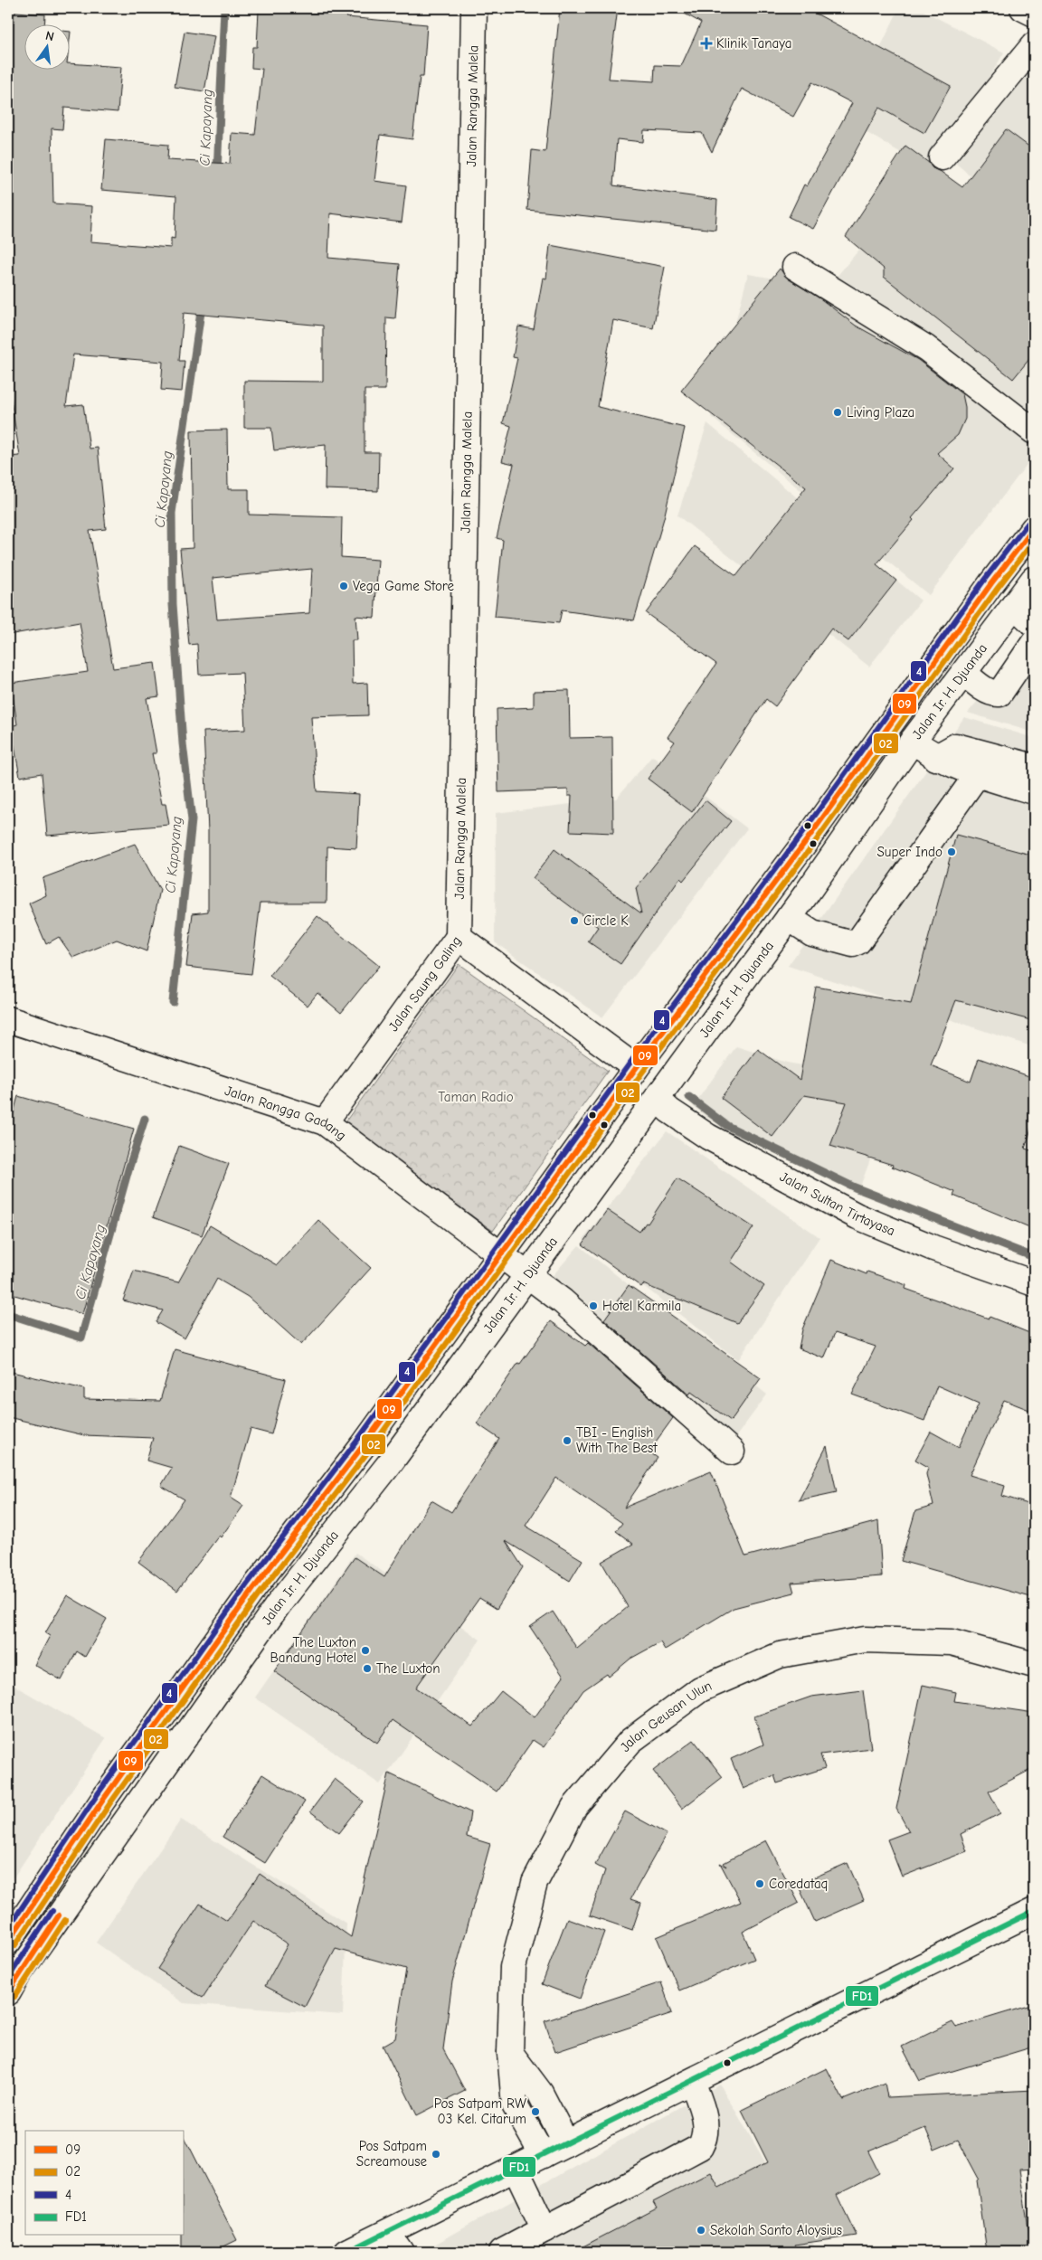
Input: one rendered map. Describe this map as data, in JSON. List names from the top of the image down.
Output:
{
  "streets": {
    "street": [
      "Jalan Rangga Malela",
      "Jalan Ir. H. Djuanda",
      "Jalan Saung Galing",
      "Jalan Rangga Gadang",
      "Jalan Sultan Tirtayasa",
      "Jalan Geusan Ulun"
    ]
  },
  "crossings": [
    ["Jalan Rangga Malela", "Jalan Saung Galing"],
    ["Jalan Ir. H. Djuanda", "Jalan Saung Galing"],
    ["Jalan Ir. H. Djuanda", "Jalan Rangga Gadang"],
    ["Jalan Ir. H. Djuanda", "Jalan Sultan Tirtayasa"],
    ["Jalan Saung Galing", "Jalan Rangga Gadang"]
  ],
  "water": ["Ci Kapayang"],
  "parks": ["Taman Radio"],
  "places": {
    "health": ["Klinik Tanaya"],
    "other": [
      "Living Plaza",
      "Vega Game Store",
      "Super Indo",
      "Circle K",
      "Hotel Karmila",
      "TBI - English With The Best",
      "The Luxton Bandung Hotel",
      "The Luxton",
      "Coredataq",
      "Pos Satpam RW 03 Kel. Citarum",
      "Pos Satpam Screamouse",
      "Sekolah Santo Aloysius"
    ]
  },
  "lines": [
    "transit line 4",
    "transit line 09",
    "transit line 02",
    "transit line FD1"
  ],
  "legend": [
    "09",
    "02",
    "4",
    "FD1"
  ],
  "north": "top"
}
